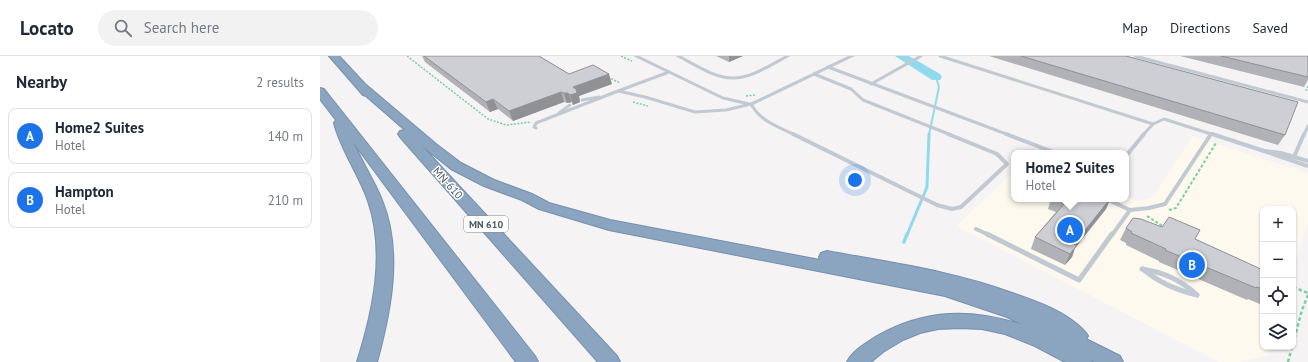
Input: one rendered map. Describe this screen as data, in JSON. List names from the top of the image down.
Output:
{
  "streets": {
    "highway": ["MN-610", "MN 610"]
  },
  "page": {
    "header": "Locato",
    "search": "Search here",
    "nav": ["Map", "Directions", "Saved"],
    "heading": ["Nearby", "2 results"],
    "list": [
      {
        "mark": "A",
        "name": "Home2 Suites",
        "note": "Hotel",
        "value": "140 m"
      },
      {
        "mark": "B",
        "name": "Hampton",
        "note": "Hotel",
        "value": "210 m"
      }
    ],
    "popup": ["Home2 Suites", "Hotel"],
    "map_buttons": ["+", "−"],
    "pins": ["A", "B"]
  }
}
